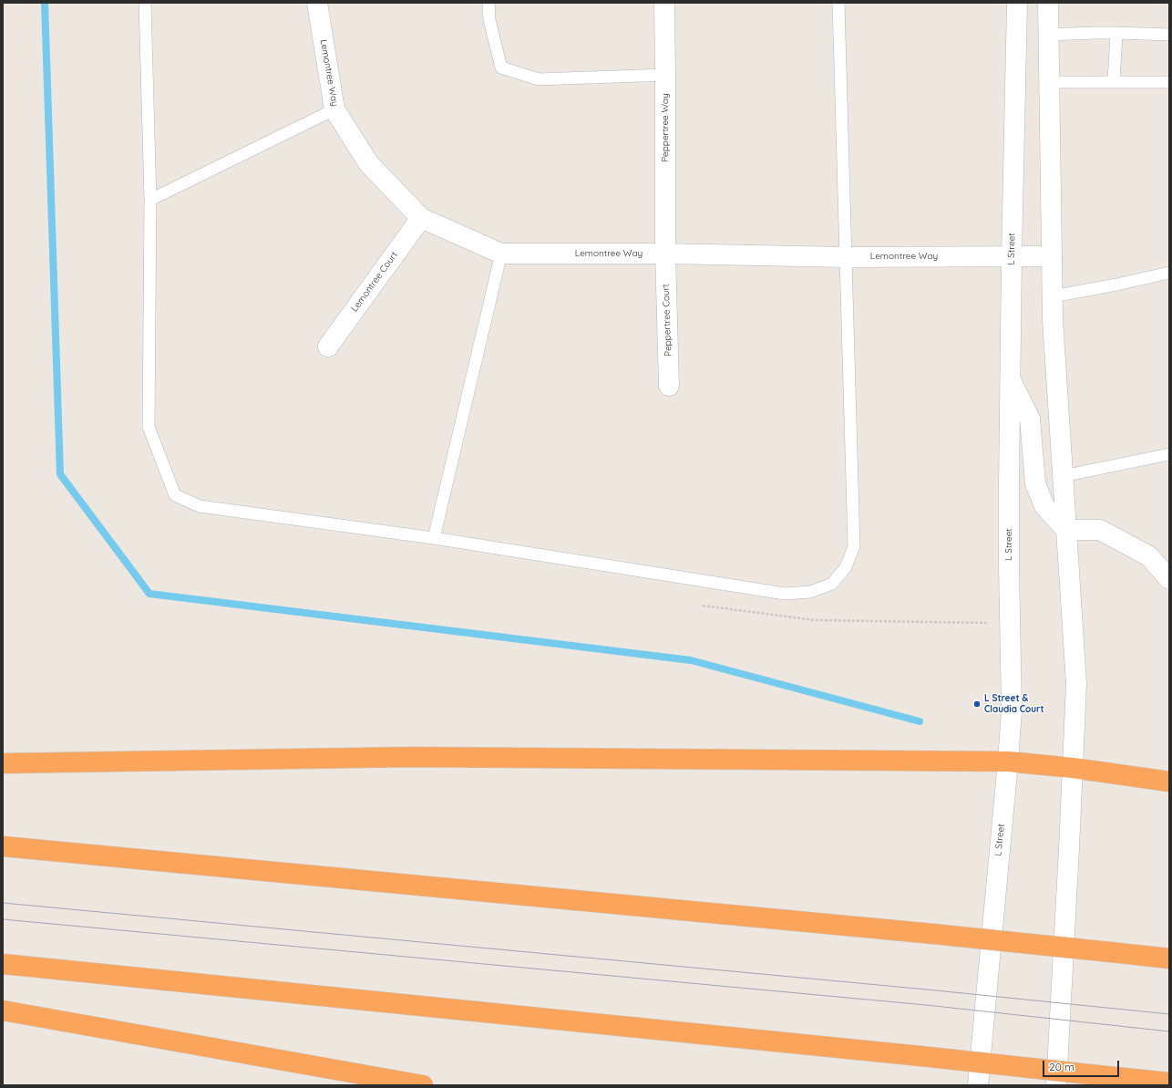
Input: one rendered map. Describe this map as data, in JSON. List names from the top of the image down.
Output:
{
  "streets": {
    "main road": [
      "Lemontree Way",
      "Peppertree Way",
      "L Street",
      "Lemontree Court",
      "Peppertree Court"
    ]
  },
  "crossings": [
    ["Lemontree Way", "Peppertree Way"],
    ["Lemontree Way", "L Street"],
    ["Lemontree Way", "Lemontree Court"],
    ["Lemontree Way", "Peppertree Court"],
    ["Peppertree Way", "Peppertree Court"]
  ],
  "places": ["L Street & Claudia Court"],
  "scale_bar": "20 m"
}
